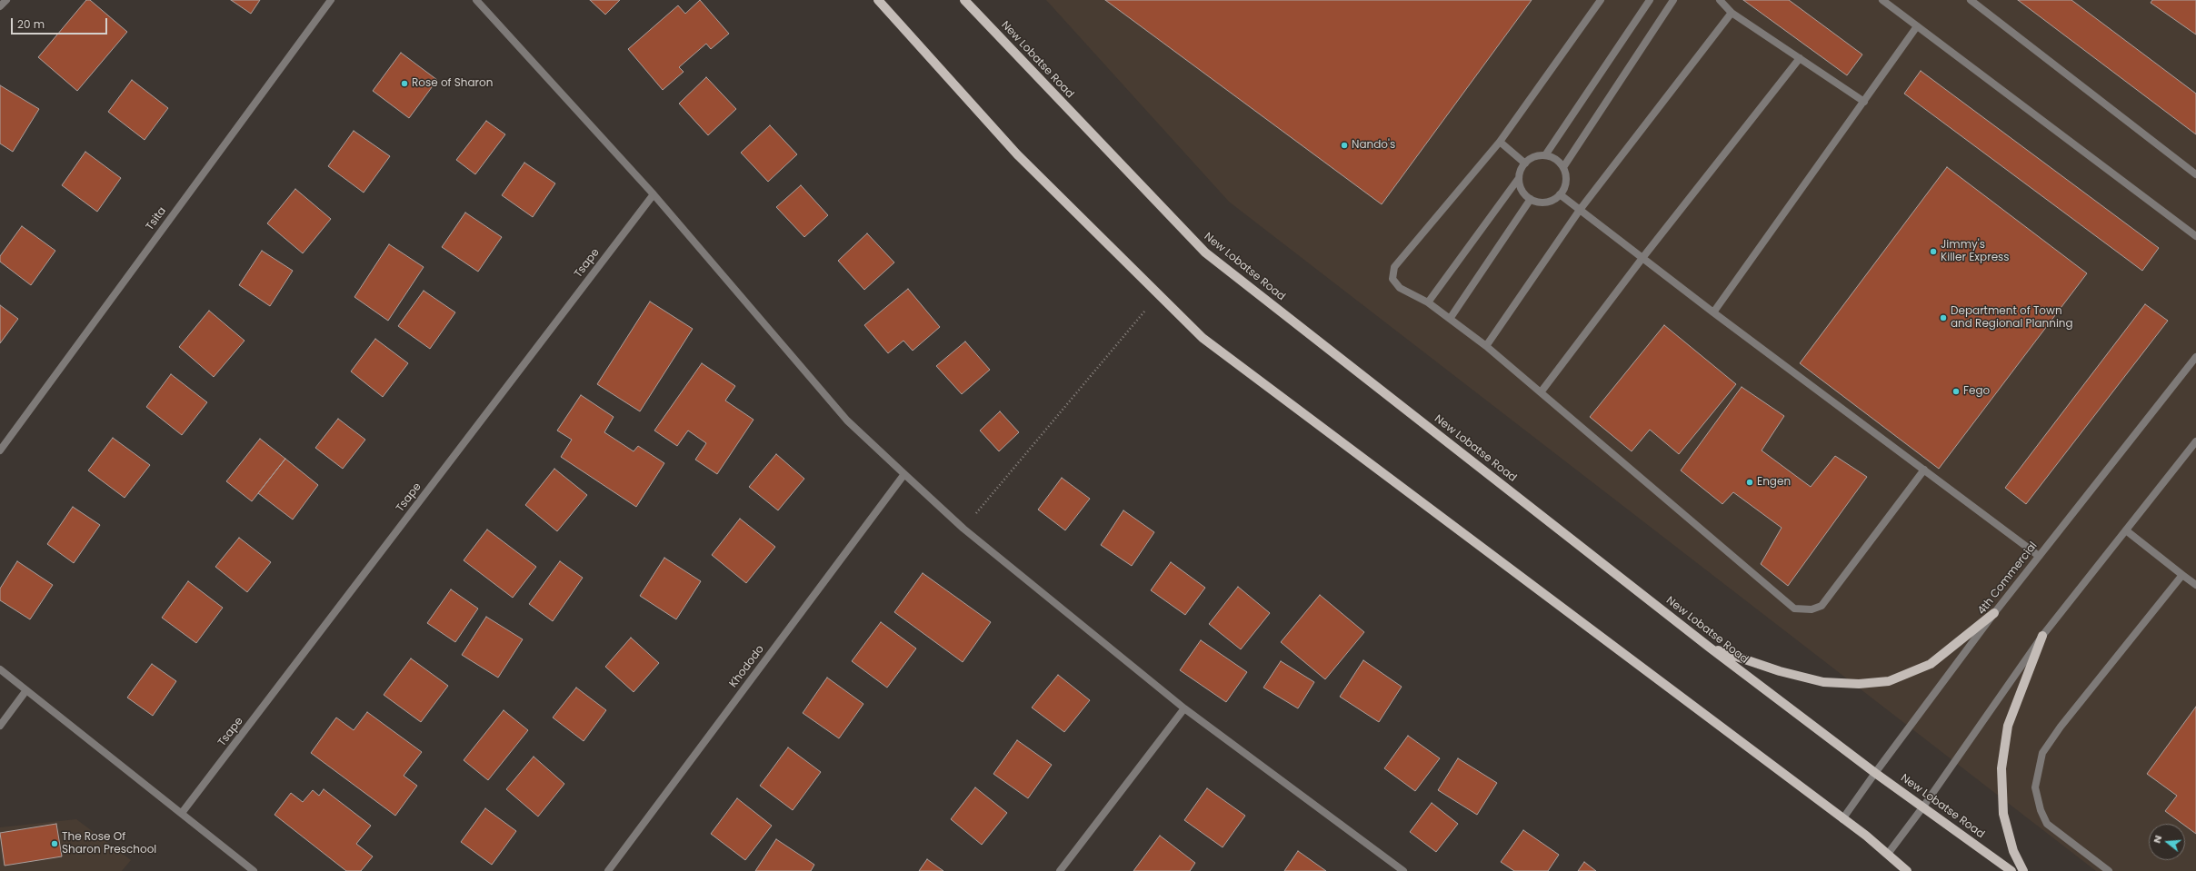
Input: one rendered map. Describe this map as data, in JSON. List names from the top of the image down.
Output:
{
  "streets": {
    "main road": ["New Lobatse Road"],
    "street": [
      "Tsita",
      "Tsape",
      "4th Commercial",
      "Khododo"
    ]
  },
  "crossings": [
    ["New Lobatse Road", "4th Commercial"]
  ],
  "places": [
    "Rose of Sharon",
    "Nando's",
    "Jimmy's Killer Express",
    "Department of Town and Regional Planning",
    "Fego",
    "Engen",
    "The Rose Of Sharon Preschool"
  ],
  "scale_bar": "20 m",
  "north": "left"
}
